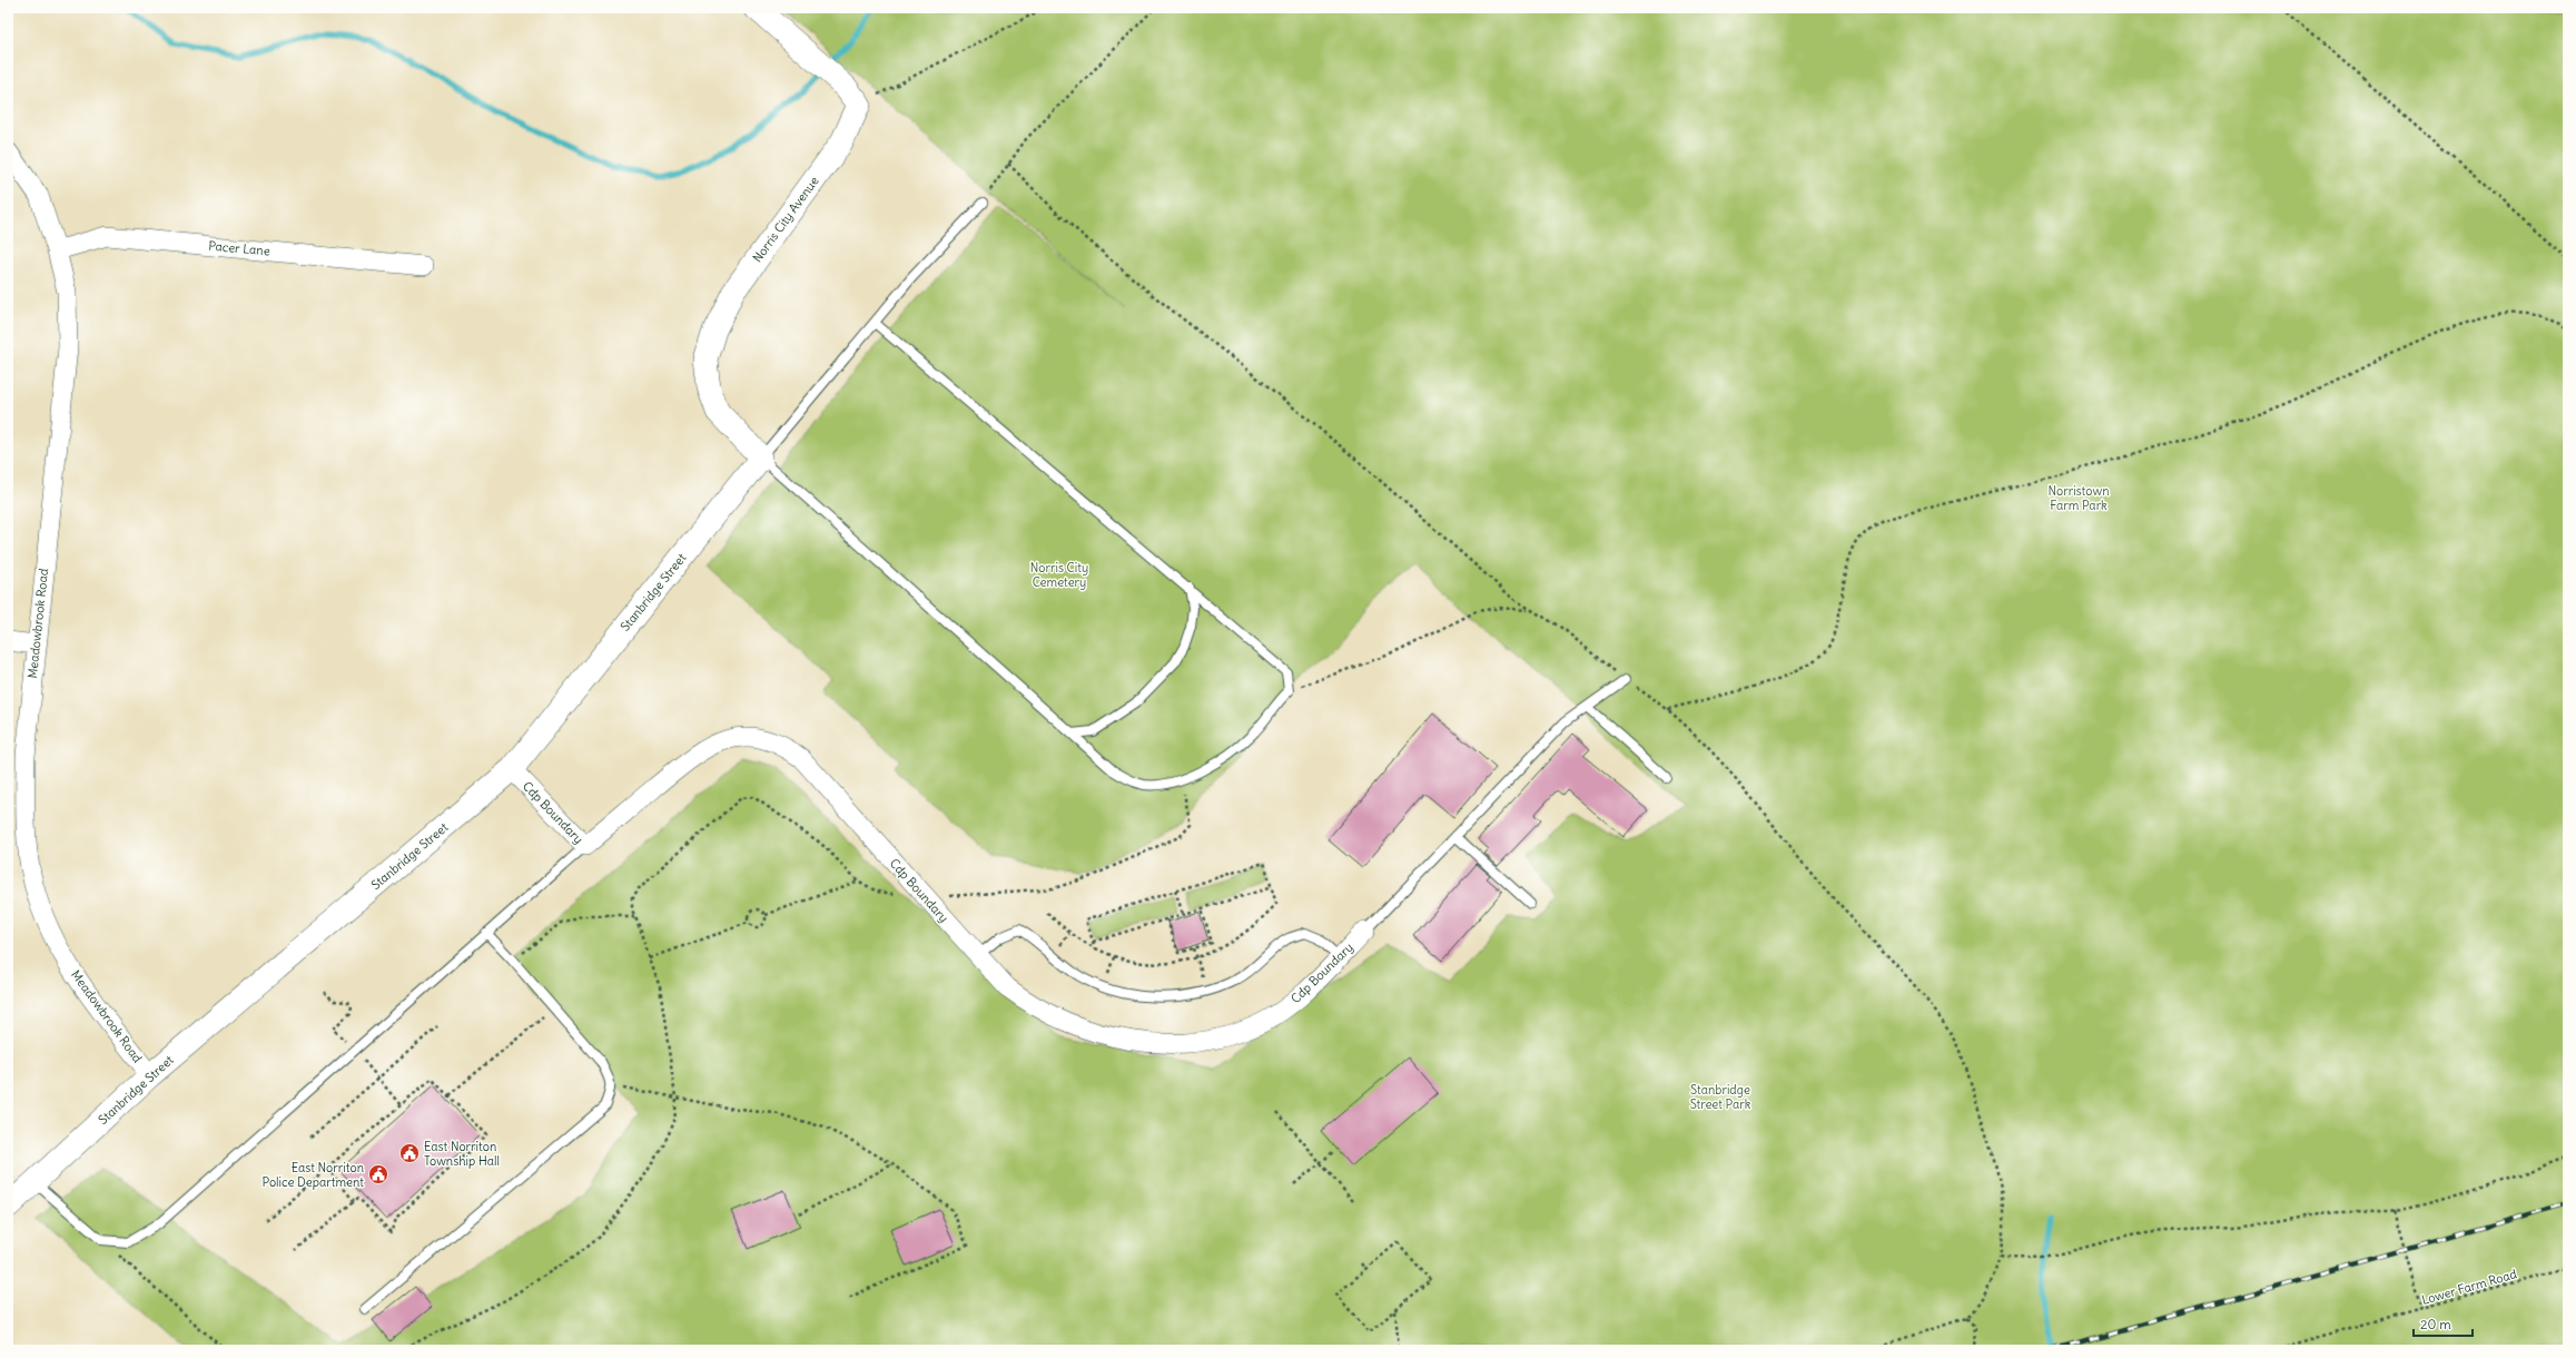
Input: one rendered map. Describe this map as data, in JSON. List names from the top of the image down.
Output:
{
  "streets": {
    "street": [
      "Norris City Avenue",
      "Pacer Lane",
      "Stanbridge Street",
      "Meadowbrook Road",
      "Cdp Boundary"
    ],
    "path": ["Lower Farm Road"]
  },
  "crossings": [
    ["Norris City Avenue", "Stanbridge Street"],
    ["Pacer Lane", "Meadowbrook Road"],
    ["Stanbridge Street", "Meadowbrook Road"],
    ["Stanbridge Street", "Cdp Boundary"]
  ],
  "parks": ["Norristown Farm Park", "Norris City Cemetery", "Stanbridge Street Park"],
  "places": {
    "public building": ["East Norriton Township Hall", "East Norriton Police Department"]
  },
  "scale_bar": "20 m"
}
